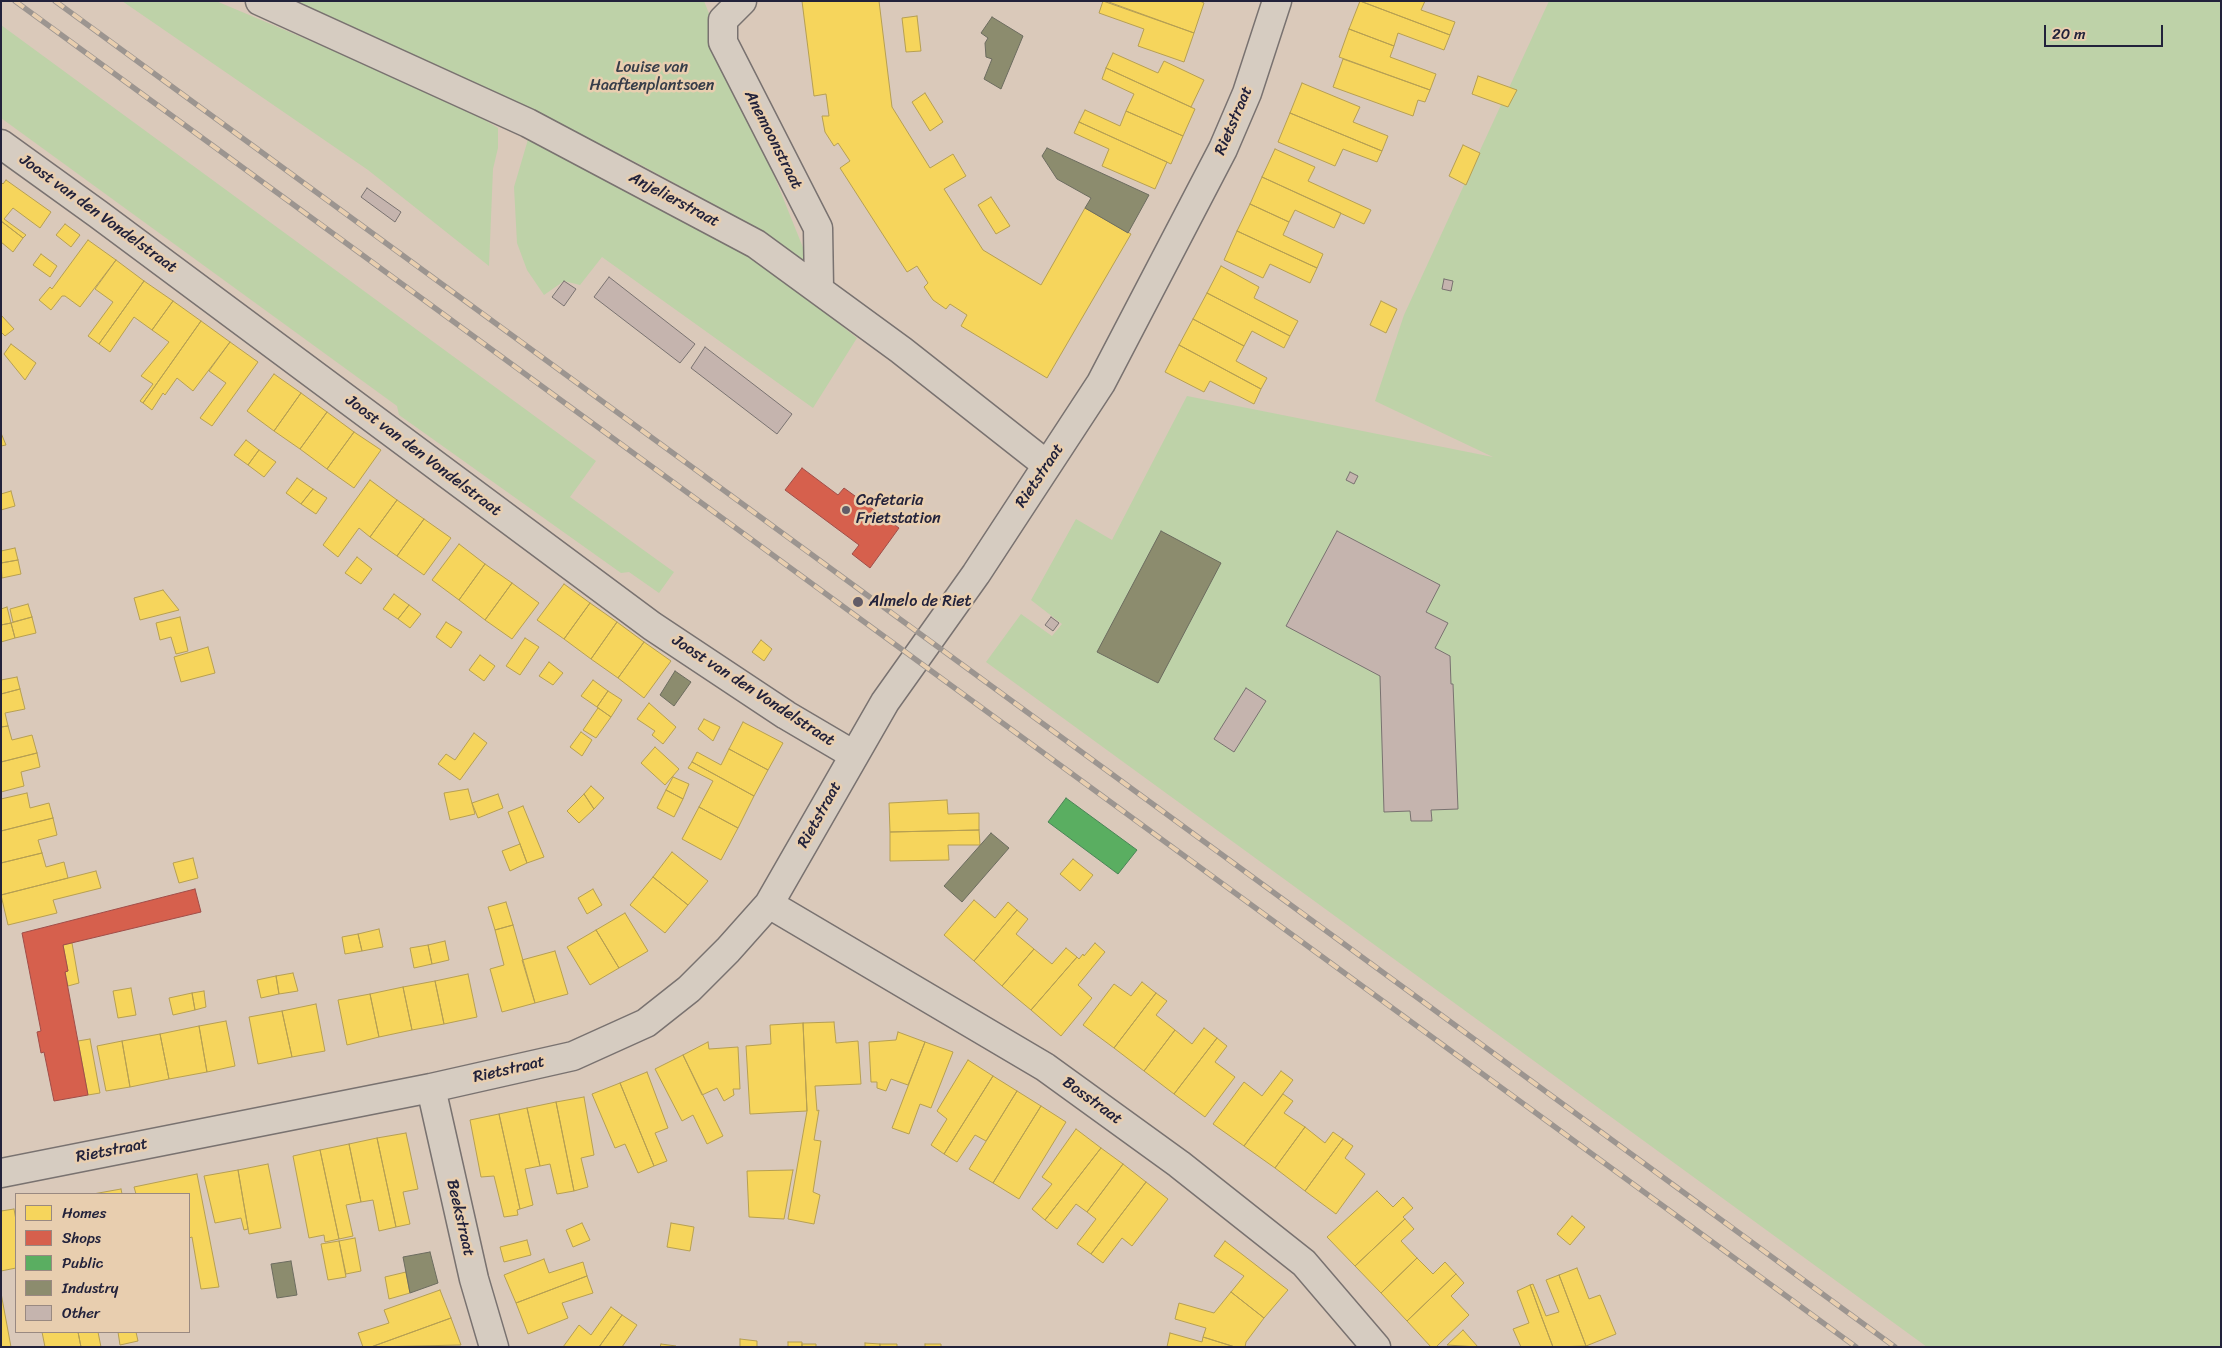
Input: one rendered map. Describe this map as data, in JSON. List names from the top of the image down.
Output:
{
  "streets": {
    "street": [
      "Rietstraat",
      "Anemoonstraat",
      "Anjelierstraat",
      "Joost van den Vondelstraat",
      "Bosstraat",
      "Beekstraat"
    ]
  },
  "crossings": [
    ["Rietstraat", "Anjelierstraat"],
    ["Rietstraat", "Joost van den Vondelstraat"],
    ["Rietstraat", "Bosstraat"],
    ["Rietstraat", "Beekstraat"],
    ["Anemoonstraat", "Anjelierstraat"]
  ],
  "parks": ["Louise van Haaftenplantsoen"],
  "places": ["Cafetaria Frietstation", "Almelo de Riet"],
  "legend": [
    "Homes",
    "Shops",
    "Public",
    "Industry",
    "Other"
  ],
  "scale_bar": "20 m"
}
